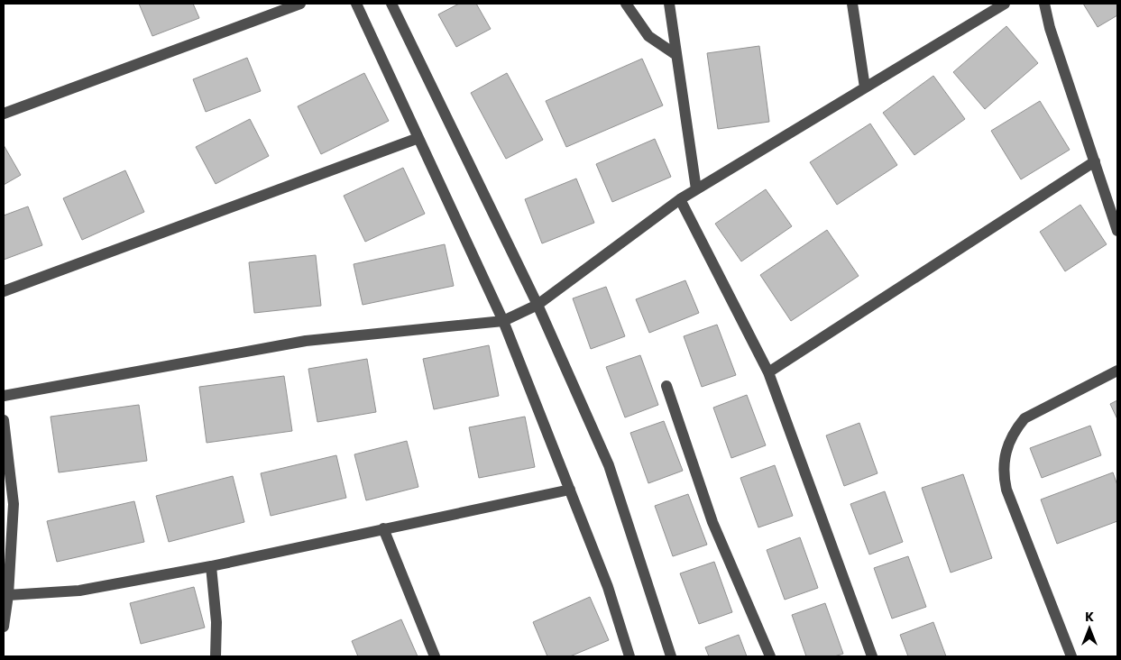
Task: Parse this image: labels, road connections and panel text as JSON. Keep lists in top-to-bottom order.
{
  "north": "top"
}
